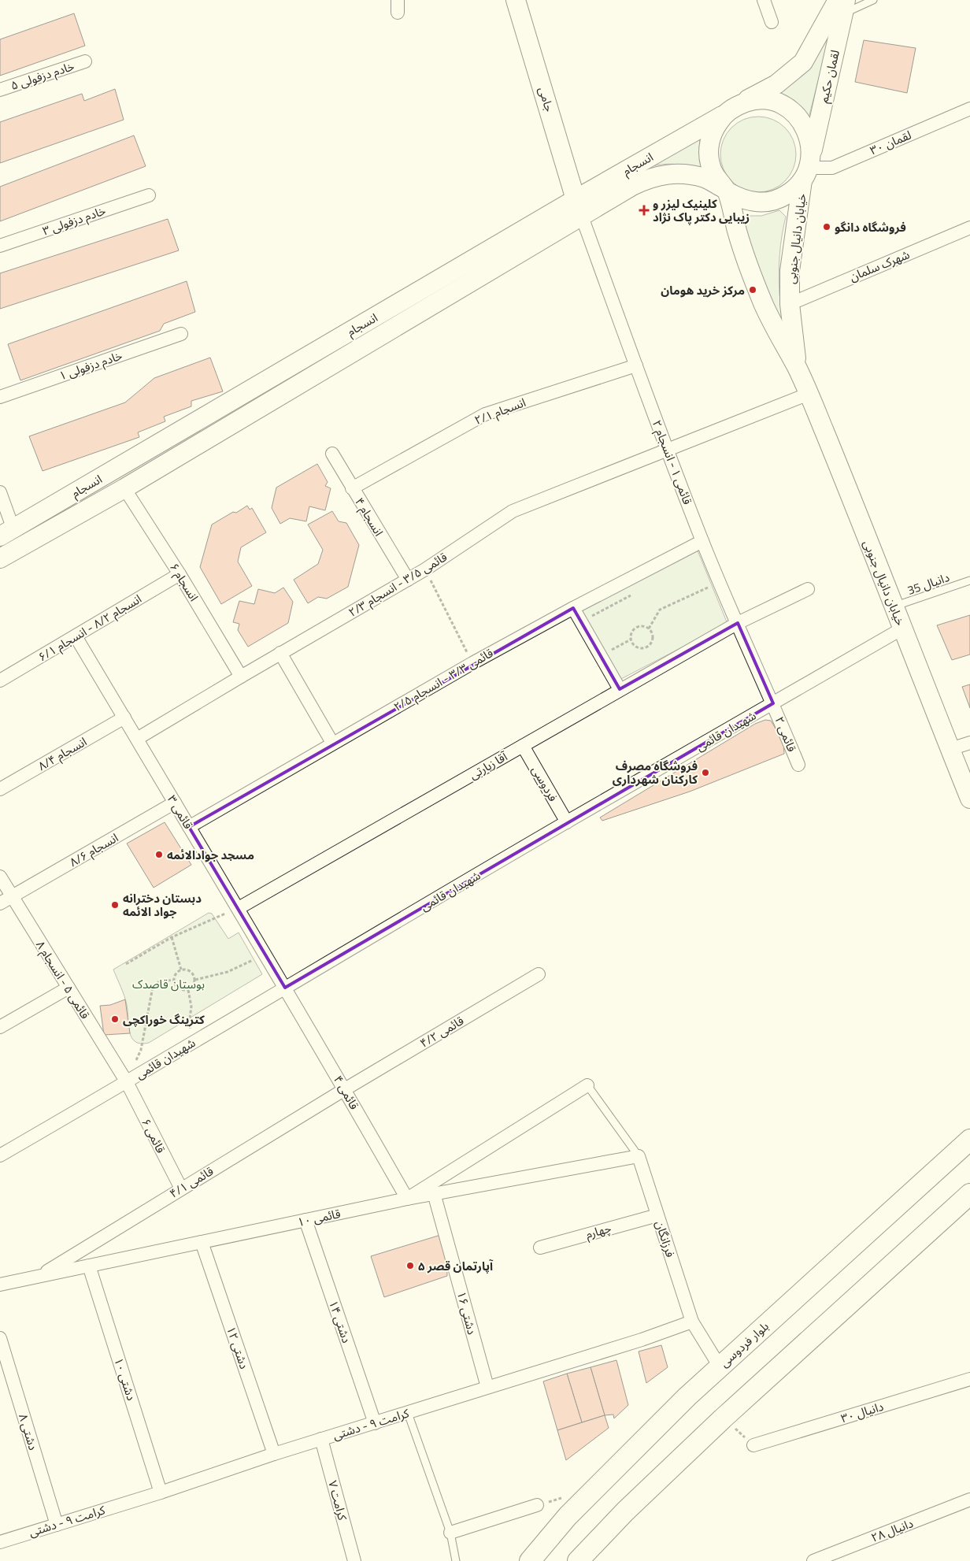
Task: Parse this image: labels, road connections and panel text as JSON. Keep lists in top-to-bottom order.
{
  "streets": {
    "main road": [
      "لقمان حکیم",
      "جامی",
      "انسجام",
      "خیابان دانیال جنوبی",
      "بلوار فردوسی"
    ],
    "street": [
      "خادم دزفولی ۵",
      "لقمان ۳۰",
      "خادم دزفولی ۳",
      "شهرک سلمان",
      "خادم دزفولی ۱",
      "انسجام ۲/۱",
      "قائمی ۱ - انسجام ۲",
      "انسجام ۴",
      "انسجام ۶",
      "قائمی ۳/۵ - انسجام ۲/۳",
      "انسجام ۸/۲ - انسجام ۶/۱",
      "قائمی ۳/۳ - انسجام ۲/۵",
      "شهیدان قائمی",
      "قائمی ۲",
      "انسجام ۸/۴",
      "آقا زیارتی",
      "فردوسی",
      "قائمی ۳",
      "انسجام ۸/۶",
      "قائمی ۵ - انسجام ۸",
      "قائمی ۴/۲",
      "قائمی ۴",
      "قائمی ۶",
      "قائمی ۴/۱",
      "قائمی ۱۰",
      "چهارم",
      "فرزانگان",
      "دشتی ۱۶",
      "دشتی ۱۴",
      "دشتی ۱۲",
      "دشتی ۱۰",
      "دانیال ۳۰",
      "کرامت ۹ - دشتی",
      "دشتی ۸",
      "کرامت ۷",
      "دانیال ۲۸"
    ],
    "lane": ["دانیال 35"]
  },
  "crossings": [
    ["لقمان حکیم", "لقمان ۳۰"],
    ["لقمان حکیم", "انسجام"],
    ["لقمان حکیم", "خیابان دانیال جنوبی"],
    ["جامی", "انسجام"],
    ["لقمان ۳۰", "انسجام"],
    ["لقمان ۳۰", "خیابان دانیال جنوبی"],
    ["انسجام", "خیابان دانیال جنوبی"],
    ["انسجام", "قائمی ۱ - انسجام ۲"],
    ["انسجام", "انسجام ۶"],
    ["خیابان دانیال جنوبی", "شهرک سلمان"],
    ["خیابان دانیال جنوبی", "دانیال 35"],
    ["خیابان دانیال جنوبی", "قائمی ۳/۵ - انسجام ۲/۳"],
    ["خیابان دانیال جنوبی", "شهیدان قائمی"],
    ["انسجام ۲/۱", "قائمی ۱ - انسجام ۲"],
    ["انسجام ۲/۱", "انسجام ۴"],
    ["قائمی ۱ - انسجام ۲", "قائمی ۳/۵ - انسجام ۲/۳"],
    ["قائمی ۱ - انسجام ۲", "قائمی ۳/۳ - انسجام ۲/۵"],
    ["قائمی ۱ - انسجام ۲", "شهیدان قائمی"],
    ["قائمی ۱ - انسجام ۲", "قائمی ۲"],
    ["قائمی ۱ - انسجام ۲", "آقا زیارتی"],
    ["انسجام ۴", "قائمی ۳/۵ - انسجام ۲/۳"],
    ["انسجام ۶", "قائمی ۳/۵ - انسجام ۲/۳"],
    ["انسجام ۶", "انسجام ۸/۲ - انسجام ۶/۱"],
    ["قائمی ۳/۵ - انسجام ۲/۳", "قائمی ۳"],
    ["انسجام ۸/۲ - انسجام ۶/۱", "قائمی ۳"],
    ["قائمی ۳/۳ - انسجام ۲/۵", "قائمی ۳"],
    ["شهیدان قائمی", "قائمی ۲"],
    ["شهیدان قائمی", "فردوسی"],
    ["شهیدان قائمی", "قائمی ۳"],
    ["شهیدان قائمی", "قائمی ۵ - انسجام ۸"],
    ["شهیدان قائمی", "قائمی ۴"],
    ["شهیدان قائمی", "قائمی ۶"],
    ["انسجام ۸/۴", "قائمی ۳"],
    ["آقا زیارتی", "فردوسی"],
    ["آقا زیارتی", "قائمی ۳"],
    ["قائمی ۳", "انسجام ۸/۶"],
    ["قائمی ۳", "قائمی ۴"],
    ["انسجام ۸/۶", "قائمی ۵ - انسجام ۸"],
    ["قائمی ۵ - انسجام ۸", "قائمی ۶"],
    ["قائمی ۴/۲", "قائمی ۴"],
    ["قائمی ۴/۲", "قائمی ۴/۱"],
    ["قائمی ۴", "قائمی ۴/۱"],
    ["قائمی ۴", "قائمی ۱۰"],
    ["قائمی ۶", "قائمی ۴/۱"],
    ["قائمی ۴/۱", "قائمی ۱۰"],
    ["قائمی ۱۰", "فرزانگان"],
    ["قائمی ۱۰", "دشتی ۱۶"],
    ["قائمی ۱۰", "دشتی ۱۴"],
    ["قائمی ۱۰", "دشتی ۱۲"],
    ["قائمی ۱۰", "دشتی ۱۰"],
    ["چهارم", "فرزانگان"],
    ["فرزانگان", "کرامت ۹ - دشتی"],
    ["دشتی ۱۶", "کرامت ۹ - دشتی"],
    ["دشتی ۱۴", "کرامت ۹ - دشتی"],
    ["دشتی ۱۲", "کرامت ۹ - دشتی"],
    ["دشتی ۱۰", "کرامت ۹ - دشتی"],
    ["کرامت ۹ - دشتی", "دشتی ۸"],
    ["کرامت ۹ - دشتی", "کرامت ۷"]
  ],
  "parks": ["بوستان قاصدک"],
  "places": {
    "health": ["کلینیک لیزر و زیبایی دکتر پاک نژاد"],
    "other": [
      "فروشگاه دانگو",
      "مرکز خرید هومان",
      "فروشگاه مصرف کارکنان شهرداری",
      "مسجد جوادالائمه",
      "دبستان دخترانه جواد الائمه",
      "کترینگ خوراکچی",
      "آپارتمان قصر ۵"
    ]
  }
}
